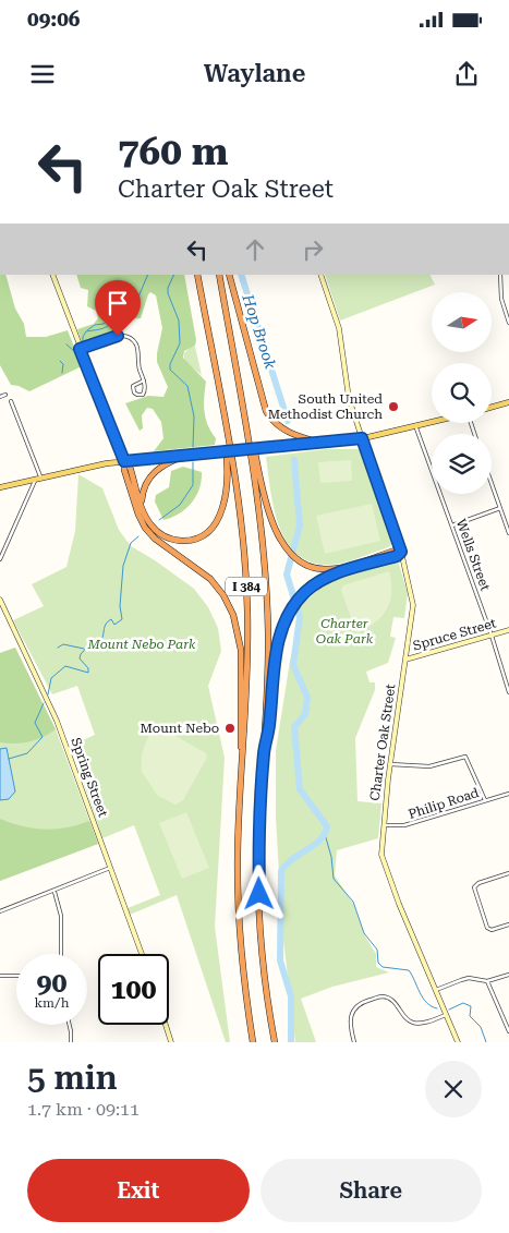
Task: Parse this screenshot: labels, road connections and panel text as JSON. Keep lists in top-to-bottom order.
{
  "streets": {
    "highway": ["I 384"],
    "main road": ["Charter Oak Street"],
    "street": [
      "Wells Street",
      "Spruce Street",
      "Spring Street",
      "Philip Road"
    ]
  },
  "crossings": [
    ["Wells Street", "Spruce Street"],
    ["Spruce Street", "Charter Oak Street"],
    ["Charter Oak Street", "Philip Road"]
  ],
  "water": ["Hop Brook"],
  "parks": ["Charter Oak Park", "Mount Nebo Park"],
  "places": ["South United Methodist Church", "Mount Nebo"],
  "north": "right",
  "page": {
    "status": "09:06",
    "header": "Waylane",
    "turn": ["760 m", "Charter Oak Street"],
    "speed": "90 km/h",
    "limit": "100",
    "heading": ["5 min", "1.7 km · 09:11"],
    "buttons": ["Exit", "Share"]
  }
}
